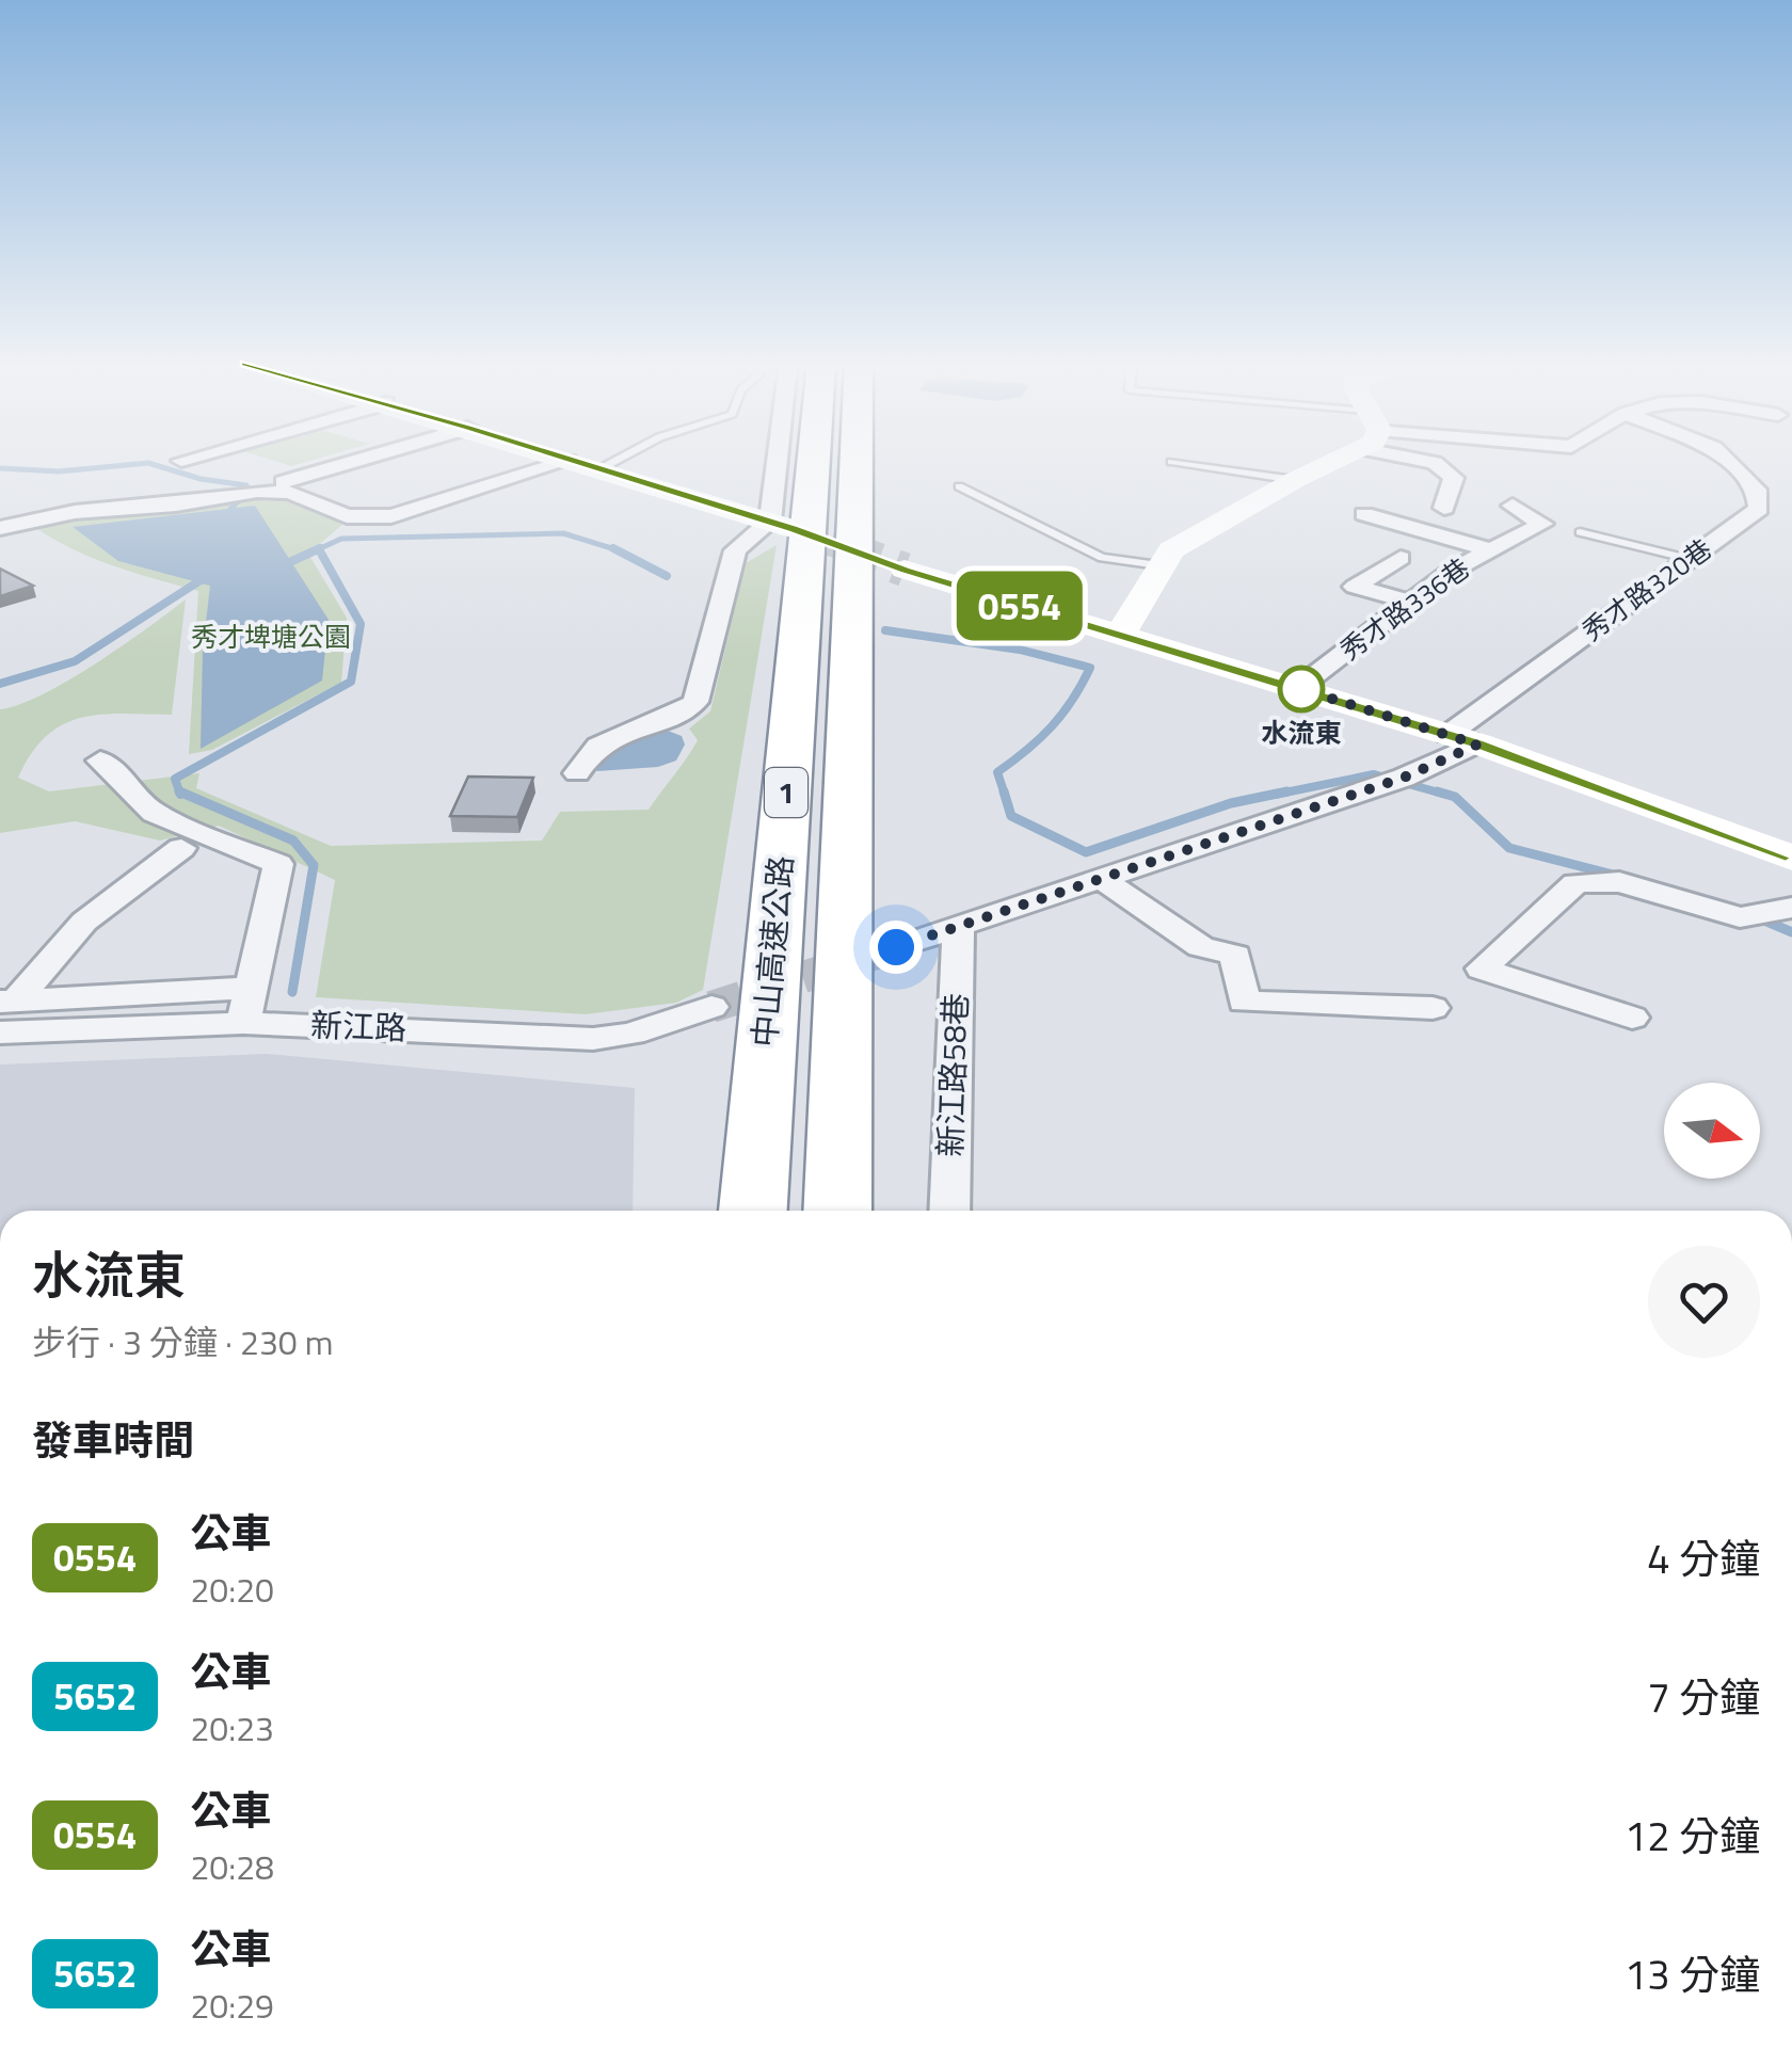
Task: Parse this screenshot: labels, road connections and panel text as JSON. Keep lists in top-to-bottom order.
{
  "streets": {
    "highway": ["1", "中山高速公路"],
    "street": [
      "秀才路320巷",
      "秀才路336巷",
      "新江路",
      "新江路58巷"
    ]
  },
  "parks": ["秀才埤塘公園"],
  "places": ["水流東"],
  "lines": ["bus line 0554"],
  "north": "right",
  "page": {
    "on_map": "0554",
    "heading": [
      ["水流東", "步行 · 3 分鐘 · 230 m"],
      "發車時間"
    ],
    "list": [
      {
        "mark": "0554",
        "name": "公車",
        "note": "20:20",
        "value": "4 分鐘"
      },
      {
        "mark": "5652",
        "name": "公車",
        "note": "20:23",
        "value": "7 分鐘"
      },
      {
        "mark": "0554",
        "name": "公車",
        "note": "20:28",
        "value": "12 分鐘"
      },
      {
        "mark": "5652",
        "name": "公車",
        "note": "20:29",
        "value": "13 分鐘"
      }
    ]
  }
}
